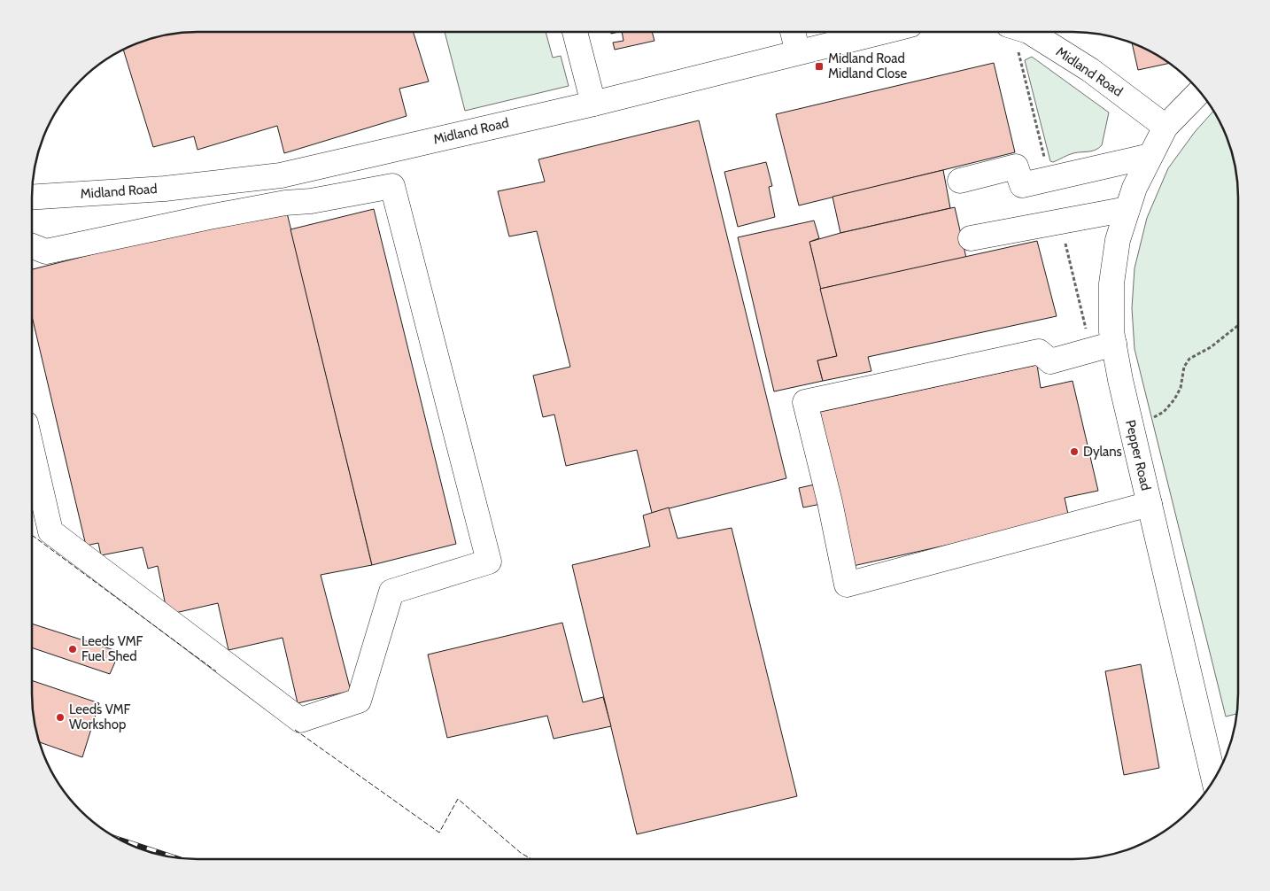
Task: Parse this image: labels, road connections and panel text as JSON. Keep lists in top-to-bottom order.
{
  "streets": {
    "street": ["Midland Road", "Pepper Road"]
  },
  "crossings": [
    ["Midland Road", "Pepper Road"]
  ],
  "places": {
    "transit": ["Midland Road Midland Close"],
    "other": ["Dylans", "Leeds VMF Fuel Shed", "Leeds VMF Workshop"]
  }
}
